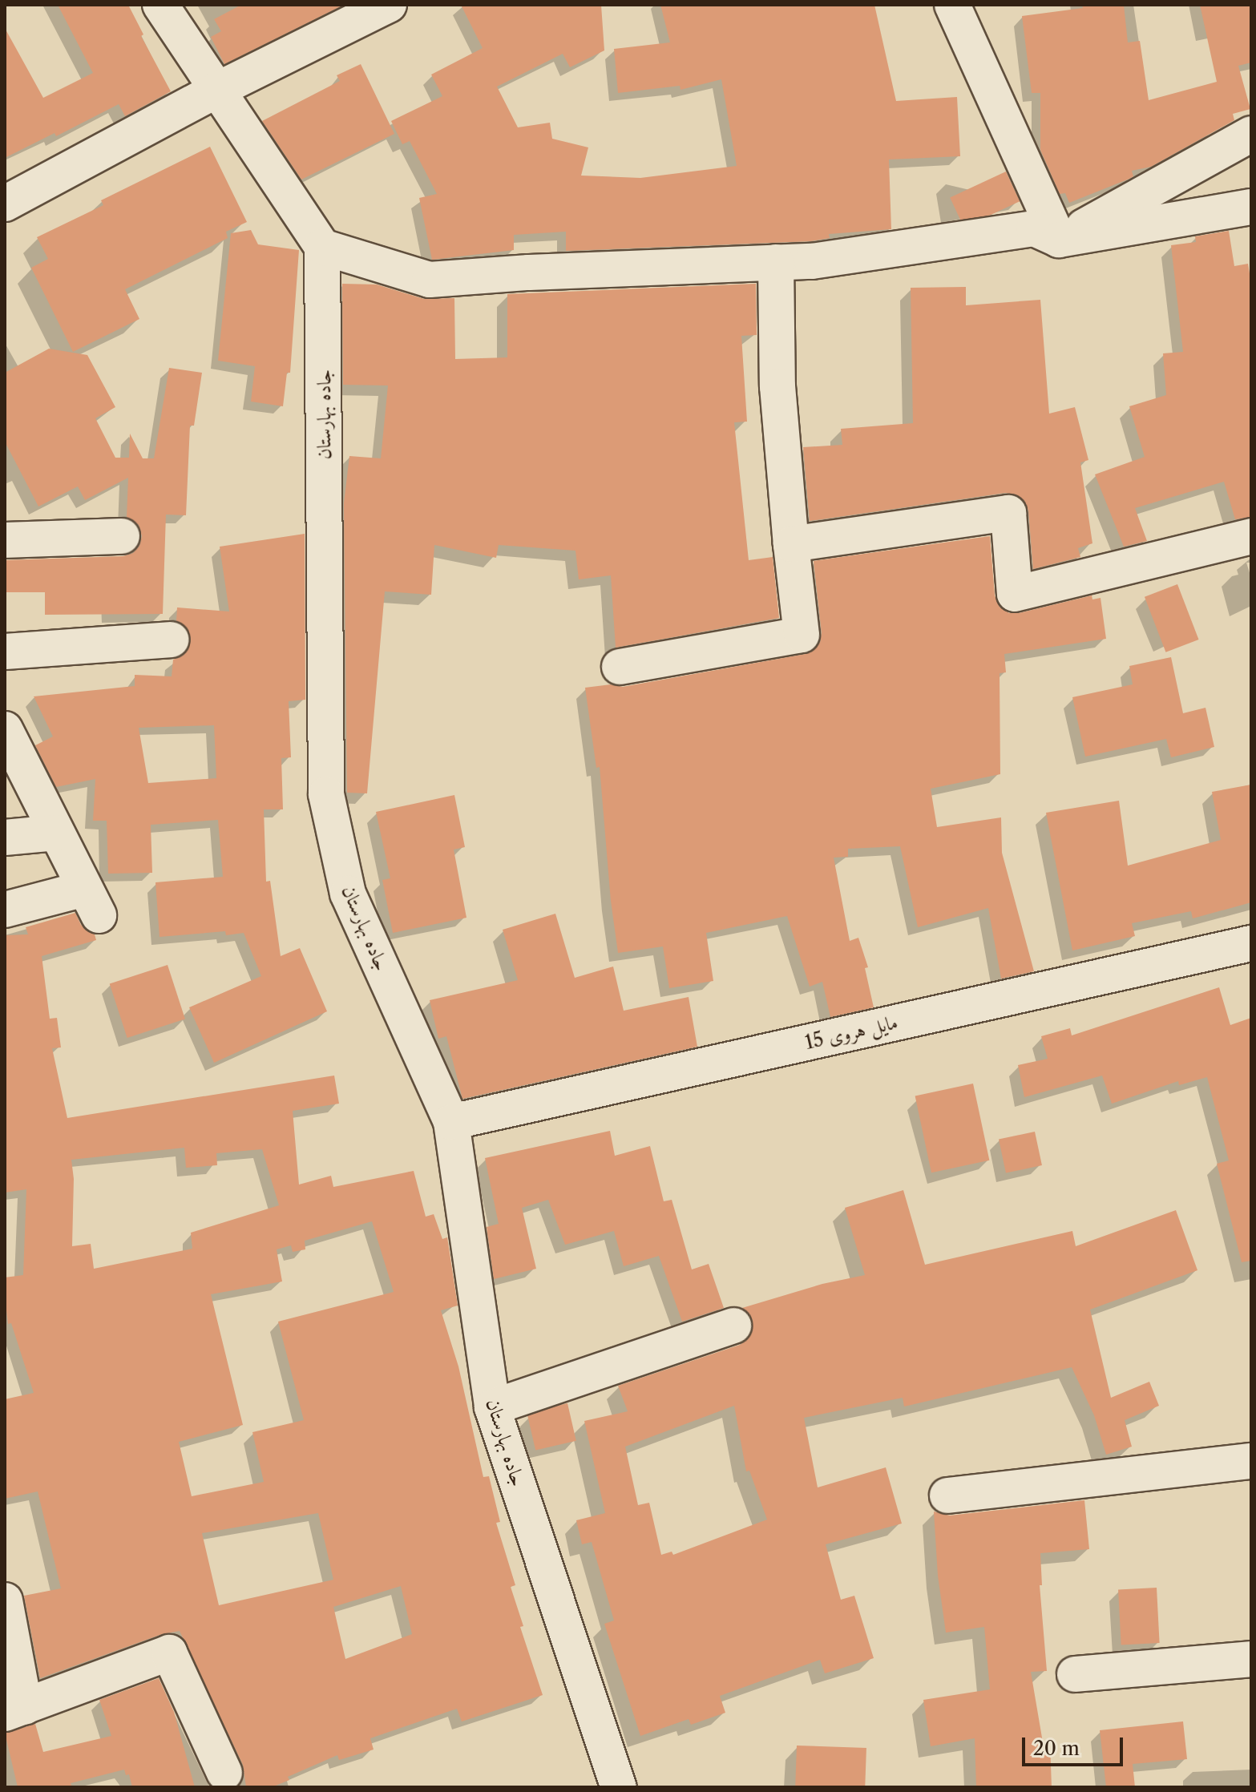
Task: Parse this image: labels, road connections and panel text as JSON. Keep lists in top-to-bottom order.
{
  "streets": {
    "street": ["جاده بهارستان", "مایل هروی 15"]
  },
  "crossings": [
    ["جاده بهارستان", "مایل هروی 15"]
  ],
  "scale_bar": "20 m"
}
